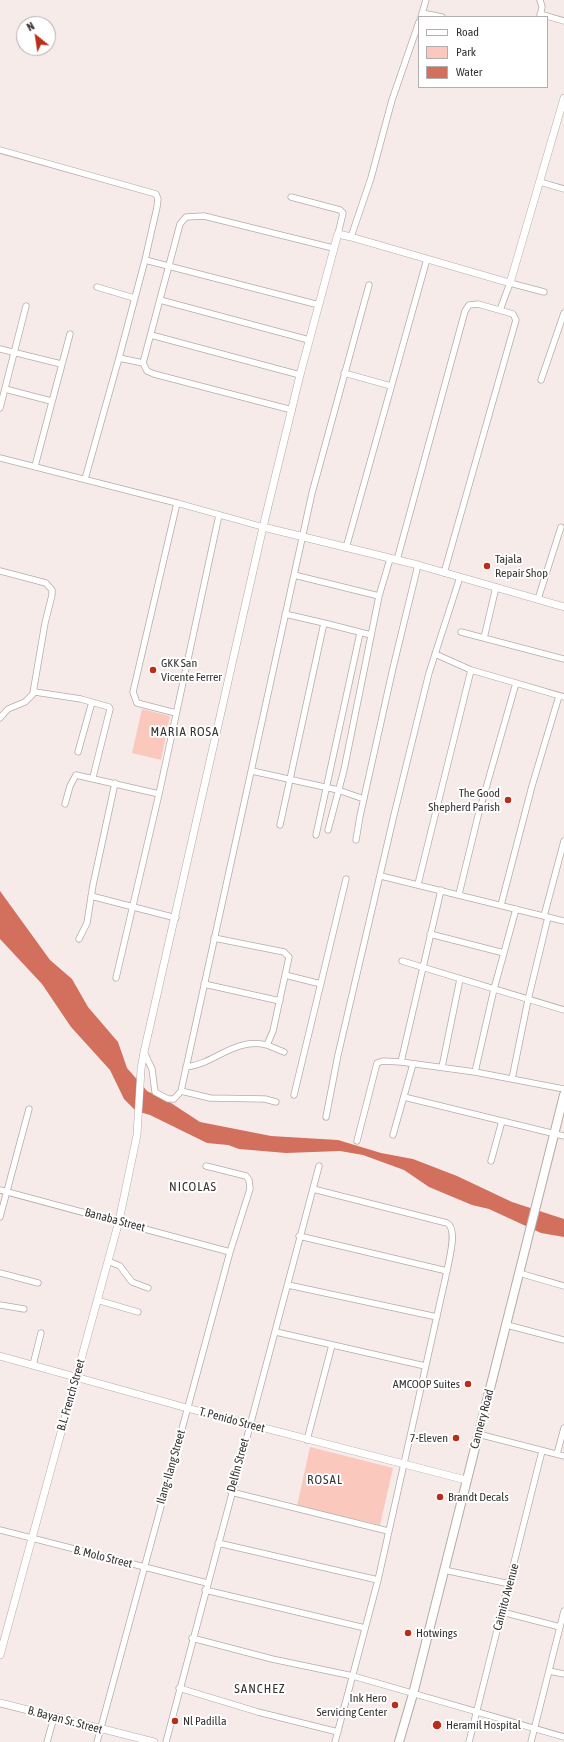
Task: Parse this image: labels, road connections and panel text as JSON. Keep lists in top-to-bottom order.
{
  "streets": {
    "main road": ["Cannery Road"],
    "street": [
      "Banaba Street",
      "B.L. French Street",
      "T. Penido Street",
      "Delfin Street",
      "Ilang-Ilang Street",
      "B. Molo Street",
      "Caimito Avenue",
      "B. Bayan Sr. Street"
    ]
  },
  "crossings": [
    ["Banaba Street", "B.L. French Street"],
    ["Banaba Street", "Ilang-Ilang Street"],
    ["B.L. French Street", "T. Penido Street"],
    ["B.L. French Street", "B. Molo Street"],
    ["Cannery Road", "T. Penido Street"],
    ["T. Penido Street", "Delfin Street"],
    ["T. Penido Street", "Ilang-Ilang Street"],
    ["Delfin Street", "B. Molo Street"],
    ["Ilang-Ilang Street", "B. Molo Street"],
    ["Ilang-Ilang Street", "B. Bayan Sr. Street"]
  ],
  "districts": [
    "MARIA ROSA",
    "NICOLAS",
    "ROSAL",
    "SANCHEZ"
  ],
  "places": [
    "Tajala Repair Shop",
    "GKK San Vicente Ferrer",
    "The Good Shepherd Parish",
    "AMCOOP Suites",
    "7-Eleven",
    "Brandt Decals",
    "Hotwings",
    "Ink Hero Servicing Center",
    "Nl Padilla",
    "Heramil Hospital"
  ],
  "legend": ["Road", "Park", "Water"],
  "north": "top left"
}
